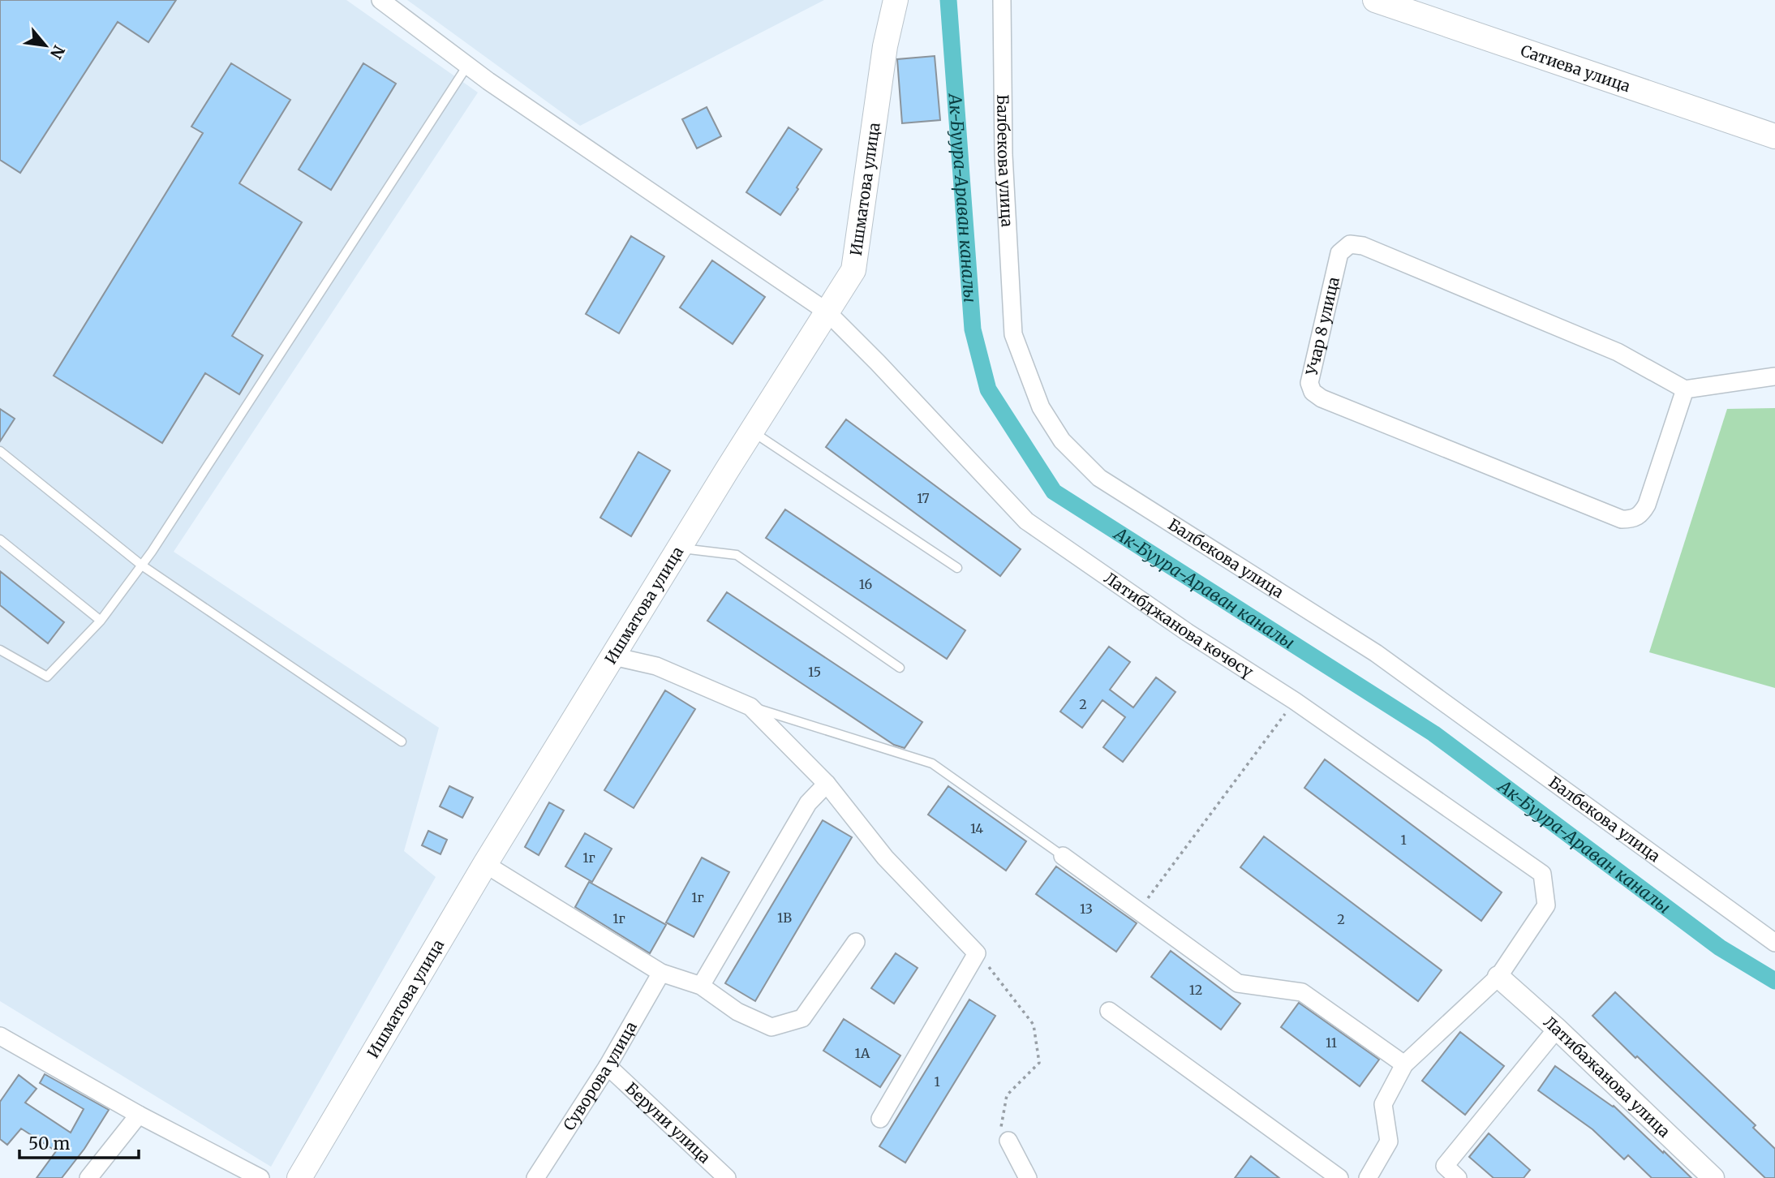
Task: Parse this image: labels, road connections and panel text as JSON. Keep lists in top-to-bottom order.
{
  "streets": {
    "main road": ["Сатиева улица", "Ишматова улица"],
    "street": [
      "Балбекова улица",
      "Учар 8 улица",
      "Латибджанова көчөсү",
      "Суворова улица",
      "Латибажанова улица",
      "Беруни улица"
    ]
  },
  "crossings": [
    ["Ишматова улица", "Латибджанова көчөсү"],
    ["Латибджанова көчөсү", "Латибажанова улица"],
    ["Суворова улица", "Беруни улица"]
  ],
  "water": ["Ак-Буура-Араван каналы"],
  "house_numbers": [
    "17",
    "16",
    "15",
    "2",
    "14",
    "1",
    "1г",
    "1г",
    "13",
    "1В",
    "1г",
    "2",
    "12",
    "11",
    "1А",
    "1"
  ],
  "scale_bar": "50 m",
  "north": "bottom right"
}
